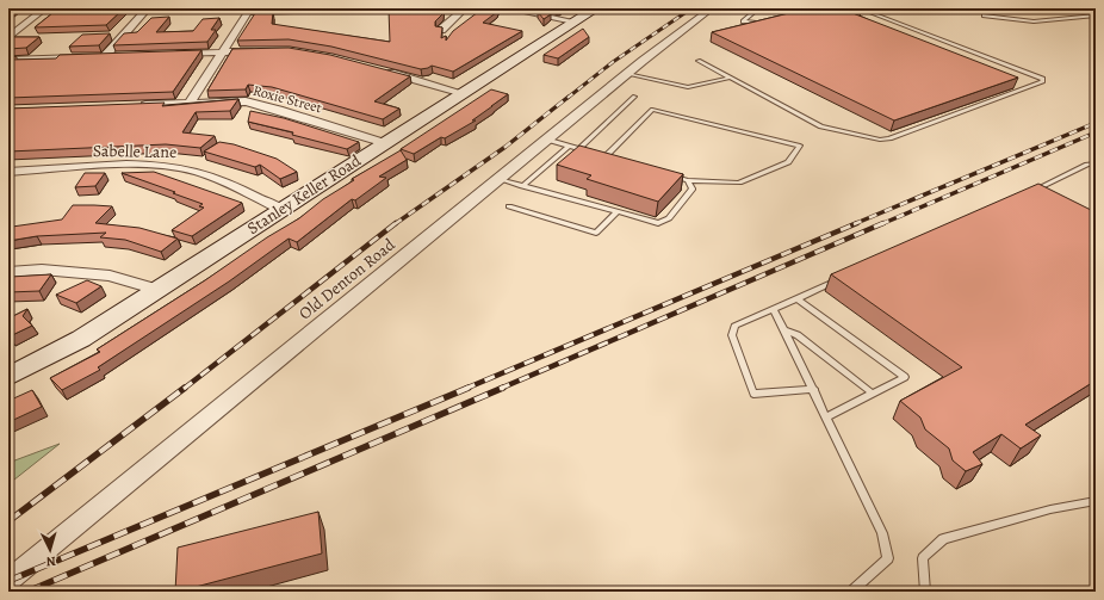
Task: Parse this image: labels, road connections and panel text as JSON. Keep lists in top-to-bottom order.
{
  "streets": {
    "street": [
      "Roxie Street",
      "Sabelle Lane",
      "Stanley Keller Road",
      "Old Denton Road"
    ]
  },
  "crossings": [
    ["Roxie Street", "Stanley Keller Road"],
    ["Sabelle Lane", "Stanley Keller Road"]
  ],
  "north": "bottom"
}
